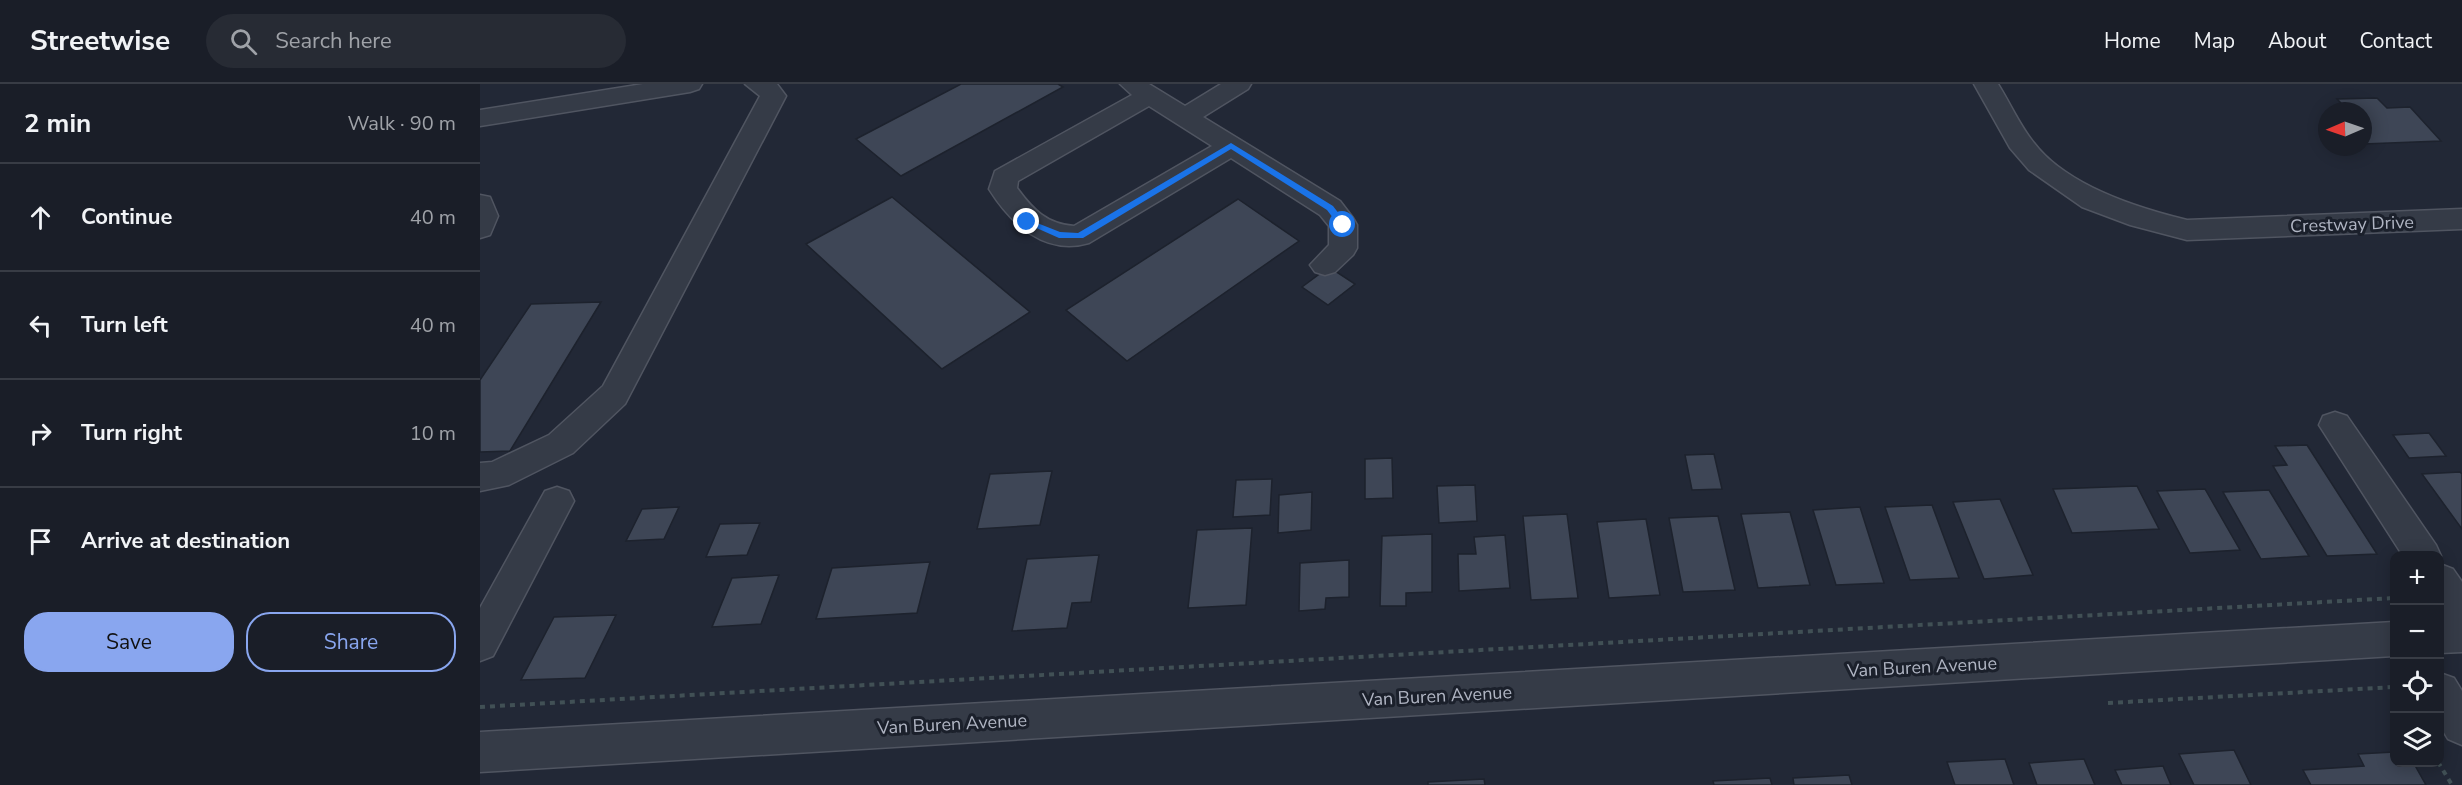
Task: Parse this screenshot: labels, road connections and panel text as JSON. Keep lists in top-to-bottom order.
{
  "streets": {
    "street": ["Crestway Drive", "Van Buren Avenue"]
  },
  "north": "left",
  "page": {
    "header": "Streetwise",
    "search": "Search here",
    "nav": [
      "Home",
      "Map",
      "About",
      "Contact"
    ],
    "heading": ["2 min", "Walk · 90 m"],
    "list": [
      ["Continue", "40 m"],
      ["Turn left", "40 m"],
      ["Turn right", "10 m"],
      "Arrive at destination"
    ],
    "map_buttons": ["+", "−"],
    "buttons": ["Save", "Share"]
  }
}
